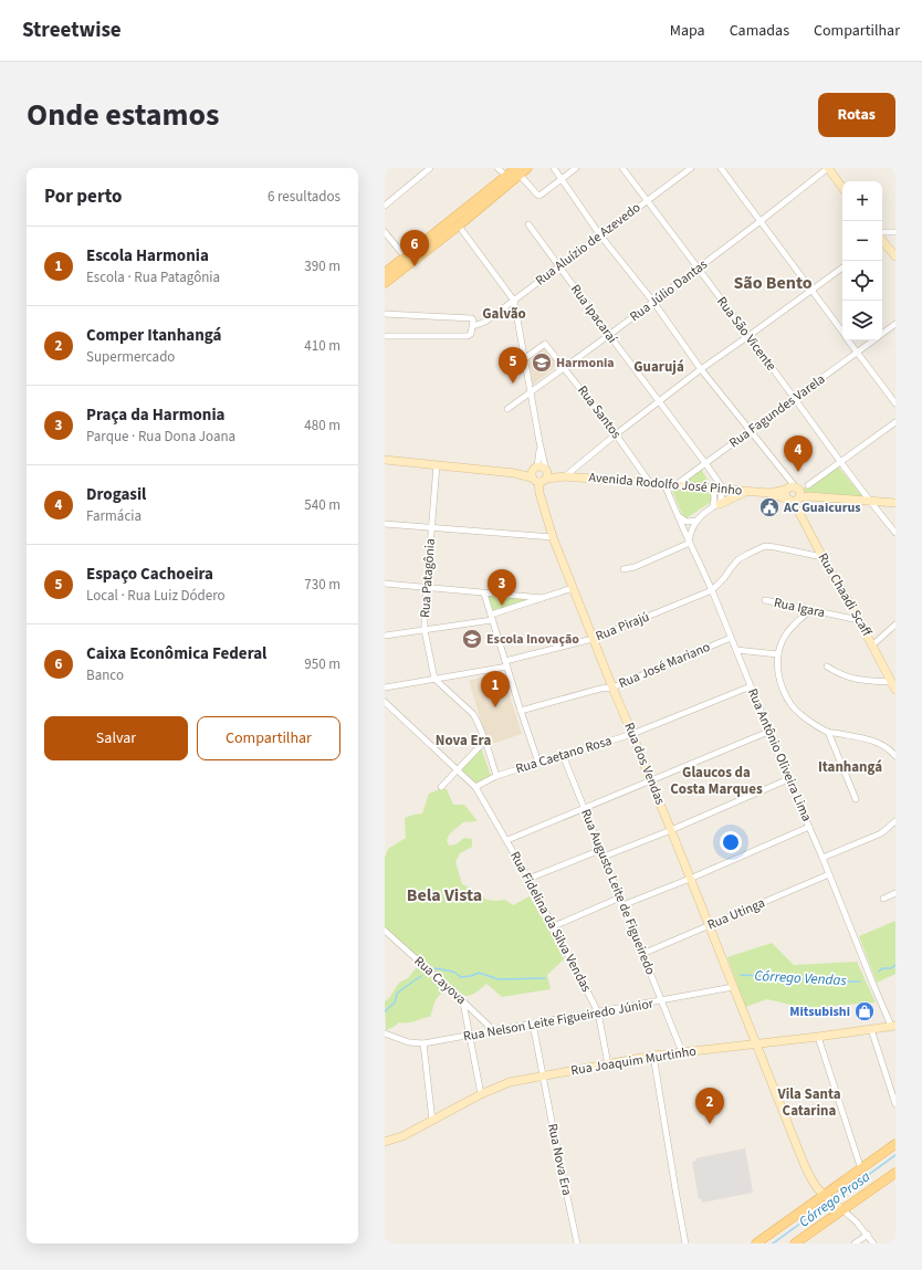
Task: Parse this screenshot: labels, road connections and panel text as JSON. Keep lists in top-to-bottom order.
{
  "streets": {
    "main road": [
      "Avenida Rodolfo José Pinho",
      "Rua Chaadi Scaff",
      "Rua dos Vendas",
      "Rua Joaquim Murtinho"
    ],
    "street": [
      "Rua Aluízio de Azevedo",
      "Rua Júlio Dantas",
      "Rua Ipacaraí",
      "Rua São Vicente",
      "Rua Fagundes Varela",
      "Rua Santos",
      "Rua Patagônia",
      "Rua Igara",
      "Rua Pirajú",
      "Rua José Mariano",
      "Rua Caetano Rosa",
      "Rua Antônio Oliveira Lima",
      "Rua Augusto Leite de Figueiredo",
      "Rua Utinga",
      "Rua Fidelina da Silva Vendas",
      "Rua Cayova",
      "Rua Nelson Leite Figueiredo Júnior",
      "Rua Nova Era"
    ]
  },
  "crossings": [
    ["Rua Aluízio de Azevedo", "Rua Ipacaraí"],
    ["Rua Aluízio de Azevedo", "Rua São Vicente"],
    ["Rua Júlio Dantas", "Rua Ipacaraí"],
    ["Rua Júlio Dantas", "Rua São Vicente"],
    ["Rua Júlio Dantas", "Rua Santos"],
    ["Rua Ipacaraí", "Rua Fagundes Varela"],
    ["Rua Ipacaraí", "Avenida Rodolfo José Pinho"],
    ["Rua São Vicente", "Rua Fagundes Varela"],
    ["Rua São Vicente", "Avenida Rodolfo José Pinho"],
    ["Rua Fagundes Varela", "Avenida Rodolfo José Pinho"],
    ["Rua Santos", "Avenida Rodolfo José Pinho"],
    ["Avenida Rodolfo José Pinho", "Rua Chaadi Scaff"],
    ["Avenida Rodolfo José Pinho", "Rua Antônio Oliveira Lima"],
    ["Avenida Rodolfo José Pinho", "Rua dos Vendas"],
    ["Rua Patagônia", "Rua Pirajú"],
    ["Rua Chaadi Scaff", "Rua Igara"],
    ["Rua Pirajú", "Rua Antônio Oliveira Lima"],
    ["Rua Pirajú", "Rua dos Vendas"],
    ["Rua José Mariano", "Rua Antônio Oliveira Lima"],
    ["Rua José Mariano", "Rua dos Vendas"],
    ["Rua Caetano Rosa", "Rua Antônio Oliveira Lima"],
    ["Rua Caetano Rosa", "Rua dos Vendas"],
    ["Rua Caetano Rosa", "Rua Augusto Leite de Figueiredo"],
    ["Rua Caetano Rosa", "Rua Fidelina da Silva Vendas"],
    ["Rua Antônio Oliveira Lima", "Rua Utinga"],
    ["Rua Antônio Oliveira Lima", "Rua Joaquim Murtinho"],
    ["Rua dos Vendas", "Rua Utinga"],
    ["Rua dos Vendas", "Rua Nelson Leite Figueiredo Júnior"],
    ["Rua dos Vendas", "Rua Joaquim Murtinho"],
    ["Rua Augusto Leite de Figueiredo", "Rua Utinga"],
    ["Rua Augusto Leite de Figueiredo", "Rua Nelson Leite Figueiredo Júnior"],
    ["Rua Augusto Leite de Figueiredo", "Rua Joaquim Murtinho"],
    ["Rua Fidelina da Silva Vendas", "Rua Nelson Leite Figueiredo Júnior"],
    ["Rua Fidelina da Silva Vendas", "Rua Joaquim Murtinho"],
    ["Rua Cayova", "Rua Nelson Leite Figueiredo Júnior"],
    ["Rua Joaquim Murtinho", "Rua Nova Era"]
  ],
  "districts": [
    "São Bento",
    "Galvão",
    "Guarujá",
    "Nova Era",
    "Itanhangá",
    "Glaucos da Costa Marques",
    "Bela Vista",
    "Vila Santa Catarina"
  ],
  "water": ["Córrego Vendas", "Córrego Prosa"],
  "places": {
    "school or university": ["Harmonia", "Escola Inovação"],
    "public building": ["AC Guaicurus"],
    "shop": ["Mitsubishi"]
  },
  "page": {
    "header": "Streetwise",
    "nav": ["Mapa", "Camadas", "Compartilhar"],
    "title": "Onde estamos",
    "buttons": [
      "Rotas",
      ["Salvar", "Compartilhar"]
    ],
    "heading": ["Por perto", "6 resultados"],
    "map_buttons": ["+", "−"],
    "list": [
      {
        "mark": "1",
        "name": "Escola Harmonia",
        "note": "Escola · Rua Patagônia",
        "value": "390 m"
      },
      {
        "mark": "2",
        "name": "Comper Itanhangá",
        "note": "Supermercado",
        "value": "410 m"
      },
      {
        "mark": "3",
        "name": "Praça da Harmonia",
        "note": "Parque · Rua Dona Joana",
        "value": "480 m"
      },
      {
        "mark": "4",
        "name": "Drogasil",
        "note": "Farmácia",
        "value": "540 m"
      },
      {
        "mark": "5",
        "name": "Espaço Cachoeira",
        "note": "Local · Rua Luiz Dódero",
        "value": "730 m"
      },
      {
        "mark": "6",
        "name": "Caixa Econômica Federal",
        "note": "Banco",
        "value": "950 m"
      }
    ],
    "pins": [
      "6",
      "5",
      "4",
      "3",
      "1",
      "2"
    ]
  }
}
